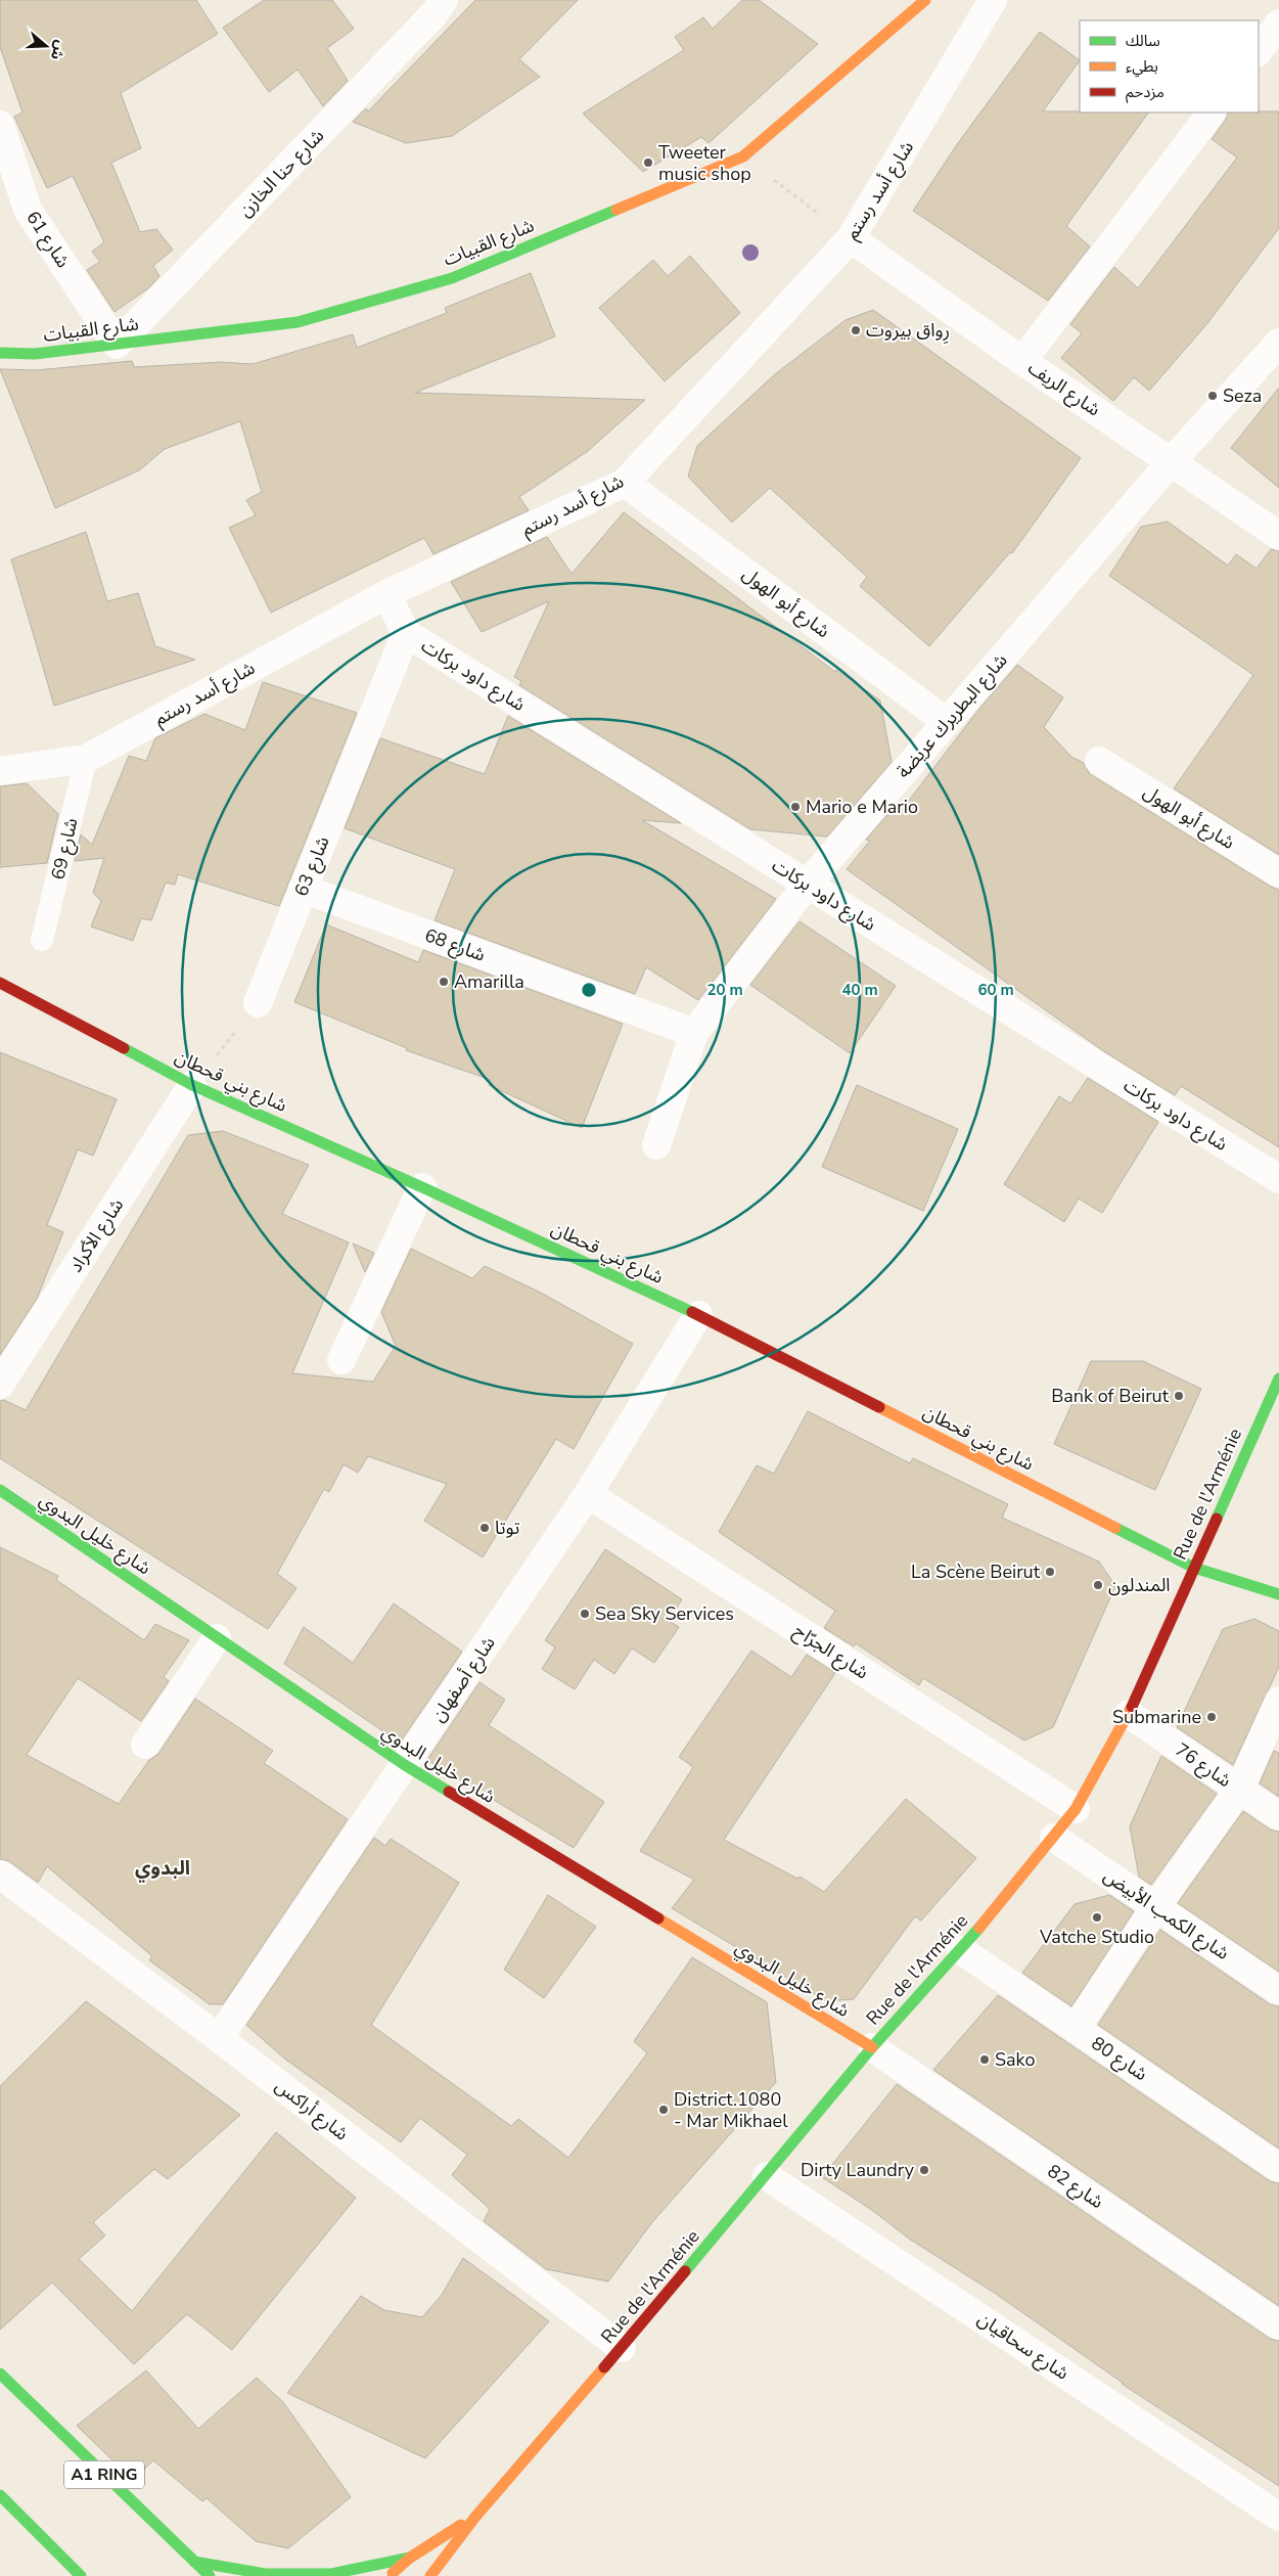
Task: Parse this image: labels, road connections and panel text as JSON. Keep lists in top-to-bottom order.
{
  "streets": {
    "main road": [
      "شارع القبيات",
      "شارع بني قحطان",
      "Rue de l'Arménie",
      "شارع خليل البدوي",
      "A1 RING"
    ],
    "street": [
      "شارع حنا الخازن",
      "شارع أسد رستم",
      "شارع 61",
      "شارع الريف",
      "شارع أبو الهول",
      "شارع داود بركات",
      "شارع البطريرك عريضة",
      "شارع 63",
      "شارع 68",
      "شارع الأكراد",
      "شارع الجرّاح",
      "شارع أصفهان",
      "شارع 76",
      "شارع الكمب الأبيض",
      "شارع 80",
      "شارع أراكس",
      "شارع 82",
      "شارع سحاقيان"
    ],
    "lane": ["شارع 69"]
  },
  "crossings": [
    ["شارع حنا الخازن", "شارع 61"],
    ["شارع حنا الخازن", "شارع القبيات"],
    ["شارع أسد رستم", "شارع الريف"],
    ["شارع أسد رستم", "شارع أبو الهول"],
    ["شارع أسد رستم", "شارع داود بركات"],
    ["شارع أسد رستم", "شارع 69"],
    ["شارع 61", "شارع القبيات"],
    ["شارع الريف", "شارع البطريرك عريضة"],
    ["شارع أبو الهول", "شارع البطريرك عريضة"],
    ["شارع داود بركات", "شارع البطريرك عريضة"],
    ["شارع داود بركات", "شارع 63"],
    ["شارع البطريرك عريضة", "شارع 68"],
    ["شارع 63", "شارع 68"],
    ["شارع بني قحطان", "شارع الأكراد"],
    ["شارع بني قحطان", "Rue de l'Arménie"],
    ["شارع بني قحطان", "شارع أصفهان"],
    ["Rue de l'Arménie", "شارع خليل البدوي"],
    ["Rue de l'Arménie", "شارع الجرّاح"],
    ["Rue de l'Arménie", "شارع 76"],
    ["Rue de l'Arménie", "شارع الكمب الأبيض"],
    ["Rue de l'Arménie", "شارع 80"],
    ["Rue de l'Arménie", "شارع أراكس"],
    ["Rue de l'Arménie", "شارع 82"],
    ["Rue de l'Arménie", "شارع سحاقيان"],
    ["شارع خليل البدوي", "شارع أصفهان"],
    ["شارع خليل البدوي", "شارع 82"],
    ["شارع الجرّاح", "شارع أصفهان"],
    ["شارع أصفهان", "شارع أراكس"]
  ],
  "districts": ["البدوي"],
  "places": [
    "Tweeter music shop",
    "رِواق بيروت",
    "Seza",
    "Mario e Mario",
    "Amarilla",
    "Bank of Beirut",
    "توتا",
    "La Scène Beirut",
    "المندلون",
    "Sea Sky Services",
    "Submarine",
    "Vatche Studio",
    "Sako",
    "District.1080 - Mar Mikhael",
    "Dirty Laundry"
  ],
  "legend": ["سالك", "بطيء", "مزدحم"],
  "north": "right",
  "rings": ["20 m", "40 m", "60 m"]
}
